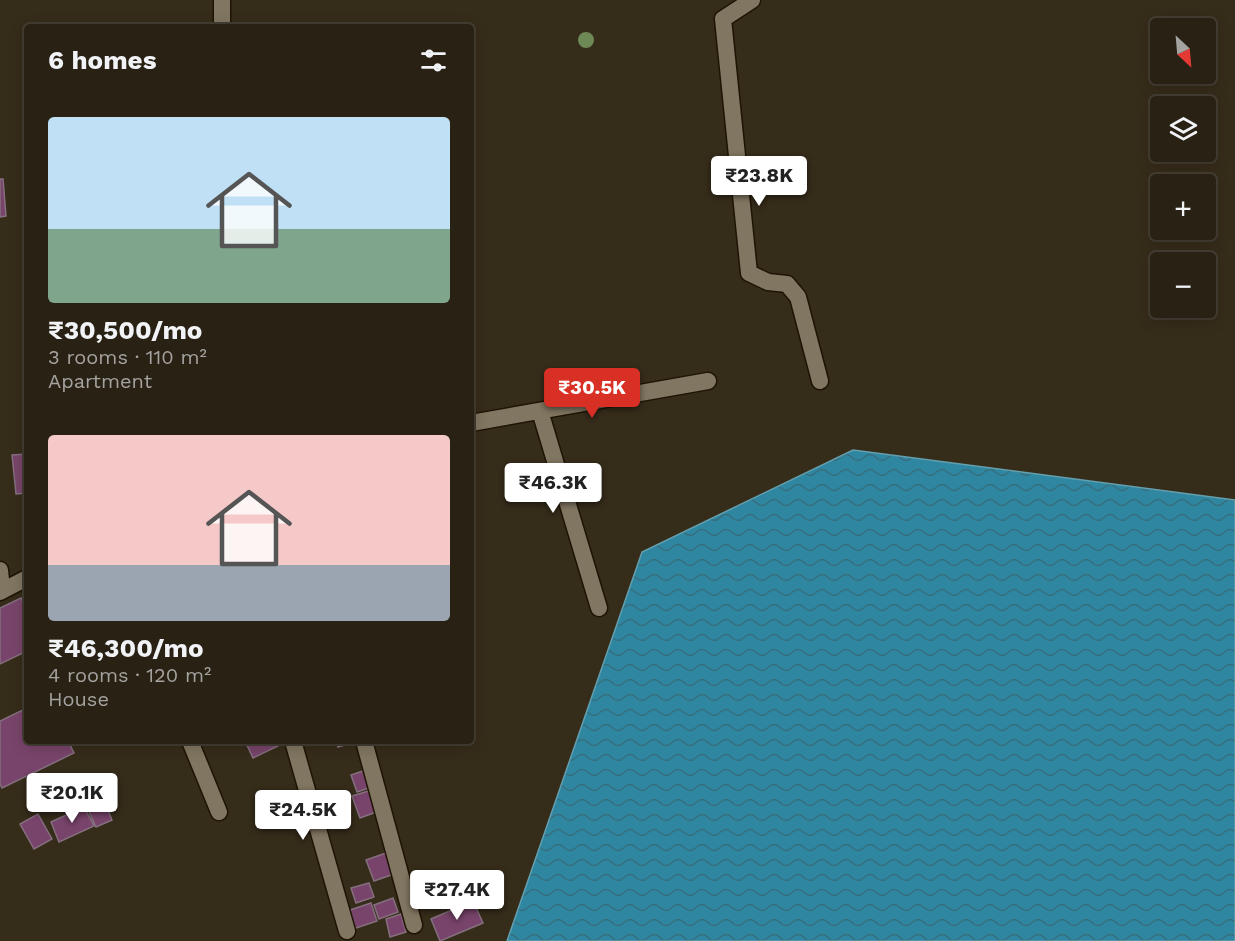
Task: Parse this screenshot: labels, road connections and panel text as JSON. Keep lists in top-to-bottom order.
{
  "north": "bottom right",
  "page": {
    "map_buttons": ["+", "−"],
    "heading": "6 homes",
    "list": [
      {
        "name": "₹30,500/mo",
        "note": "3 rooms · 110 m² · Apartment"
      },
      {
        "name": "₹46,300/mo",
        "note": "4 rooms · 120 m² · House"
      }
    ],
    "price": [
      "₹23.8K",
      "₹30.5K",
      "₹46.3K",
      "₹20.1K",
      "₹24.5K",
      "₹27.4K"
    ]
  }
}
